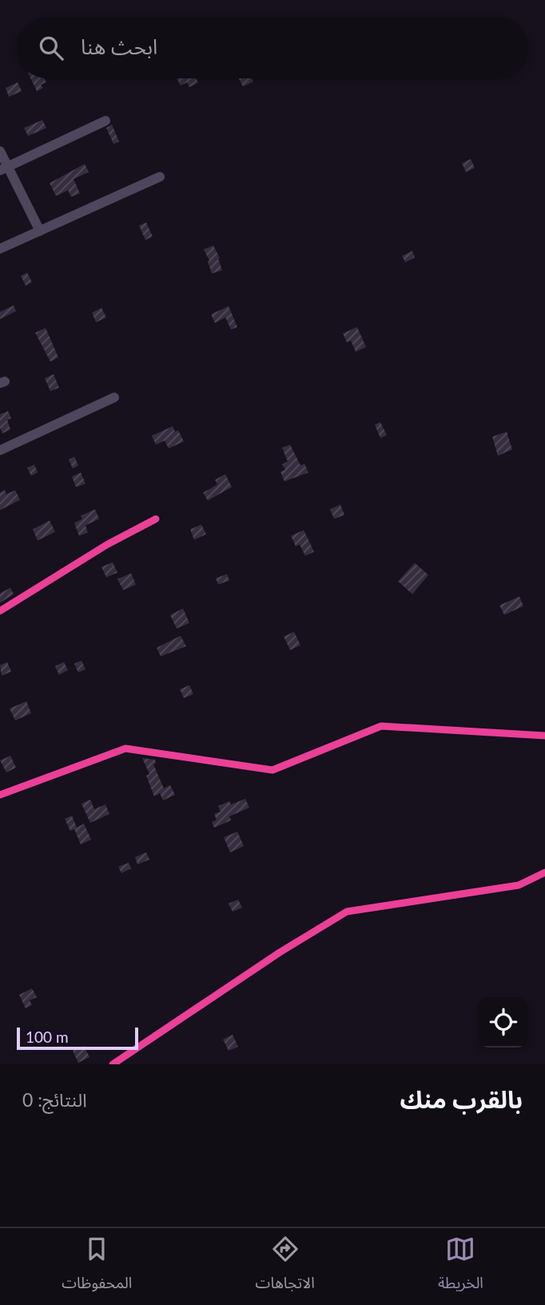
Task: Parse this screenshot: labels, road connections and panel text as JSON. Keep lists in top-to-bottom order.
{
  "scale_bar": "100 m",
  "page": {
    "search": "ابحث هنا",
    "scale": "100 m",
    "heading": ["بالقرب منك", "النتائج: 0"],
    "nav": ["الخريطة", "الاتجاهات", "المحفوظات"]
  }
}
